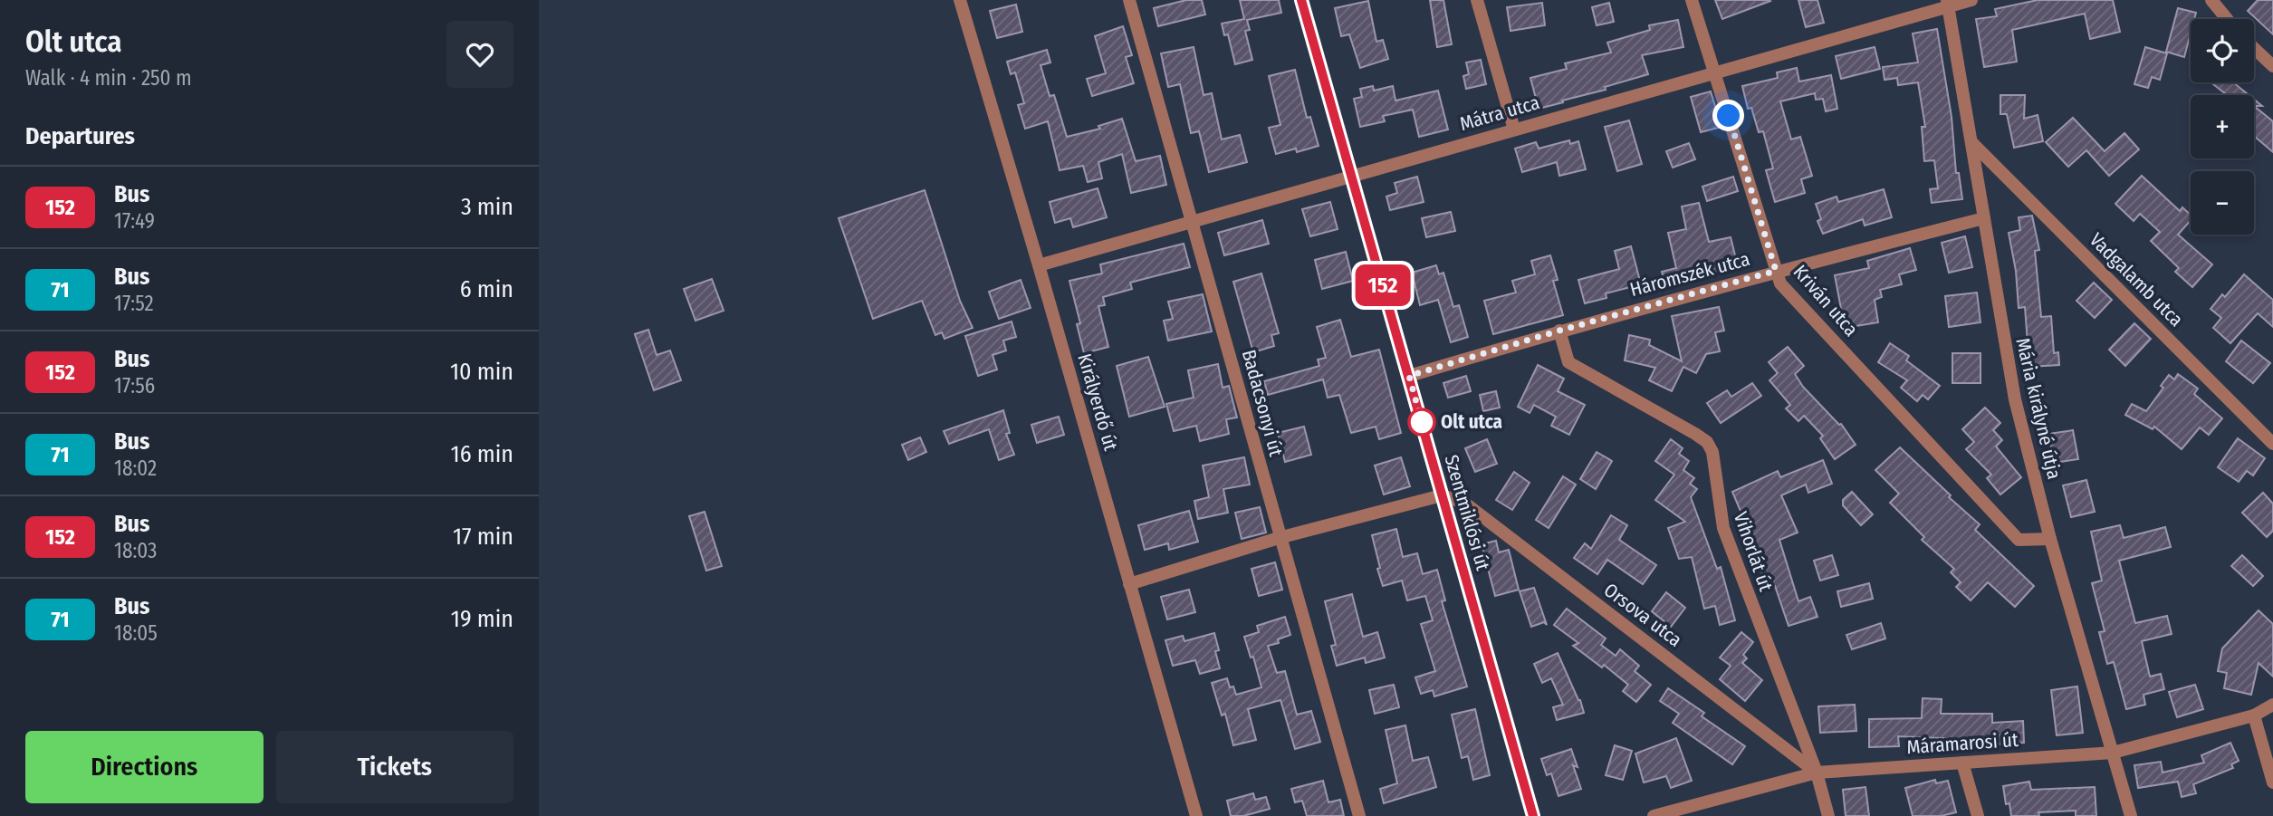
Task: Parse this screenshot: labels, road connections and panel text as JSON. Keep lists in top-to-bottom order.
{
  "streets": {
    "street": [
      "Mátra utca",
      "Háromszék utca",
      "Vadgalamb utca",
      "Kriván utca",
      "Királyerdő út",
      "Badacsonyi út",
      "Mária királyné útja",
      "Szentmiklósi út",
      "Vihorlát út",
      "Orsova utca",
      "Máramarosi út"
    ]
  },
  "crossings": [
    ["Mátra utca", "Kriván utca"],
    ["Mátra utca", "Királyerdő út"],
    ["Mátra utca", "Badacsonyi út"],
    ["Mátra utca", "Mária királyné útja"],
    ["Mátra utca", "Szentmiklósi út"],
    ["Háromszék utca", "Kriván utca"],
    ["Háromszék utca", "Mária királyné útja"],
    ["Háromszék utca", "Szentmiklósi út"],
    ["Háromszék utca", "Vihorlát út"],
    ["Vadgalamb utca", "Mária királyné útja"],
    ["Kriván utca", "Mária királyné útja"],
    ["Mária királyné útja", "Máramarosi út"],
    ["Szentmiklósi út", "Orsova utca"],
    ["Vihorlát út", "Orsova utca"],
    ["Vihorlát út", "Máramarosi út"],
    ["Orsova utca", "Máramarosi út"]
  ],
  "places": ["Olt utca"],
  "lines": ["bus line 152"],
  "page": {
    "heading": [
      ["Olt utca", "Walk · 4 min · 250 m"],
      "Departures"
    ],
    "on_map": "152",
    "map_buttons": ["+", "−"],
    "list": [
      {
        "mark": "152",
        "name": "Bus",
        "note": "17:49",
        "value": "3 min"
      },
      {
        "mark": "71",
        "name": "Bus",
        "note": "17:52",
        "value": "6 min"
      },
      {
        "mark": "152",
        "name": "Bus",
        "note": "17:56",
        "value": "10 min"
      },
      {
        "mark": "71",
        "name": "Bus",
        "note": "18:02",
        "value": "16 min"
      },
      {
        "mark": "152",
        "name": "Bus",
        "note": "18:03",
        "value": "17 min"
      },
      {
        "mark": "71",
        "name": "Bus",
        "note": "18:05",
        "value": "19 min"
      }
    ],
    "buttons": ["Directions", "Tickets"]
  }
}
